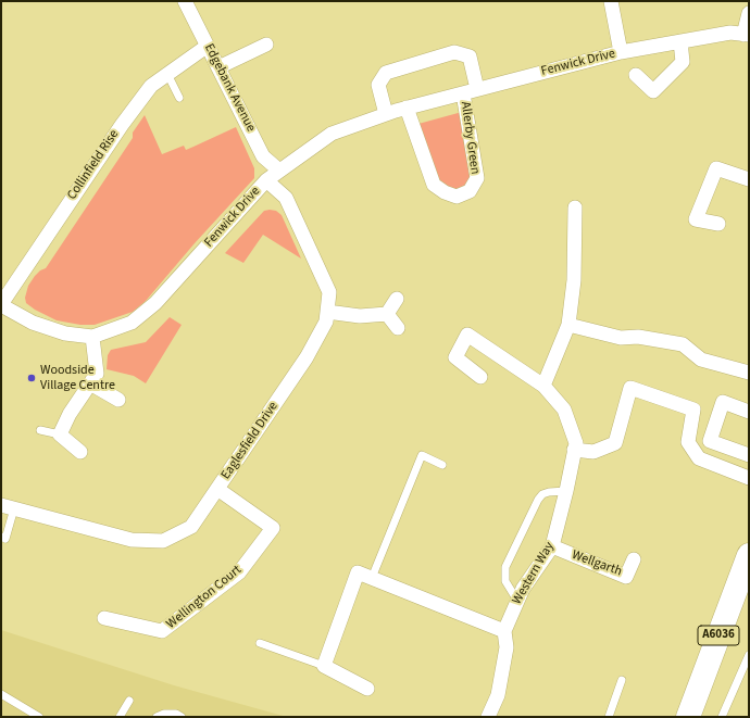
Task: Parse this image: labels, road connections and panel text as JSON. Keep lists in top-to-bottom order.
{
  "streets": {
    "highway": ["A6036"],
    "street": [
      "Fenwick Drive",
      "Edgebank Avenue",
      "Allerby Green",
      "Collinfield Rise",
      "Eaglesfield Drive",
      "Wellgarth",
      "Western Way",
      "Wellington Court"
    ]
  },
  "crossings": [
    ["Fenwick Drive", "Edgebank Avenue"],
    ["Fenwick Drive", "Allerby Green"],
    ["Fenwick Drive", "Collinfield Rise"],
    ["Fenwick Drive", "Eaglesfield Drive"],
    ["Edgebank Avenue", "Collinfield Rise"],
    ["Eaglesfield Drive", "Wellington Court"],
    ["Wellgarth", "Western Way"]
  ],
  "places": ["Woodside Village Centre"]
}
